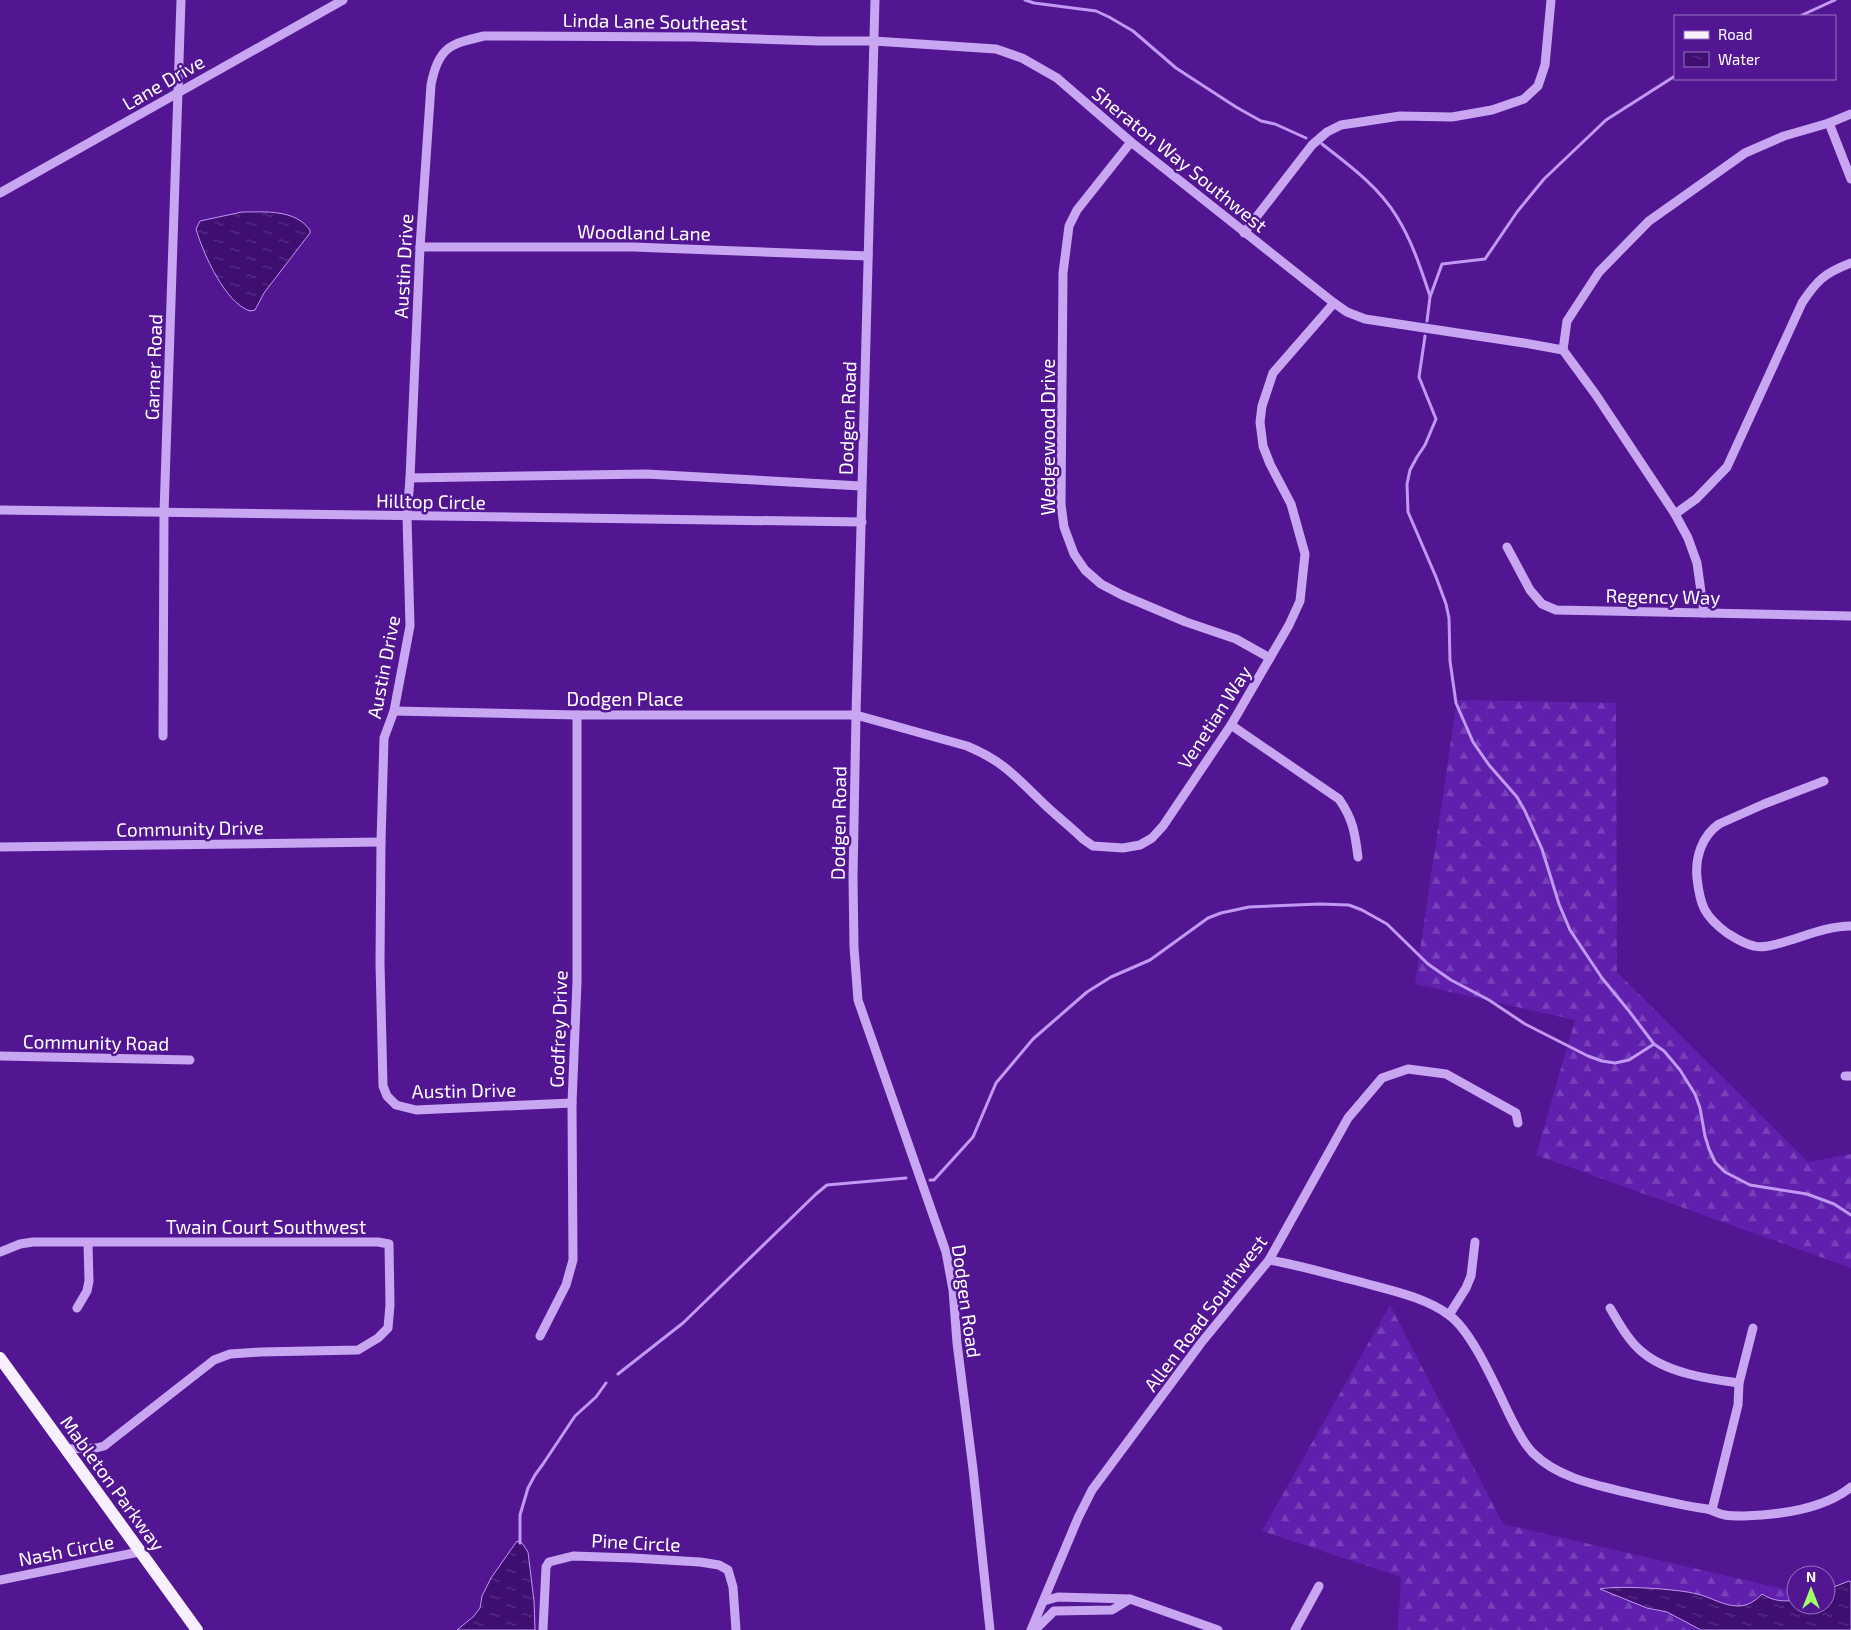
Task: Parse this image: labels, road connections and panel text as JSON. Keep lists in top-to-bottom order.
{
  "streets": {
    "main road": ["Mableton Parkway"],
    "street": [
      "Linda Lane Southeast",
      "Lane Drive",
      "Sheraton Way Southwest",
      "Woodland Lane",
      "Austin Drive",
      "Garner Road",
      "Dodgen Road",
      "Wedgewood Drive",
      "Hilltop Circle",
      "Regency Way",
      "Dodgen Place",
      "Venetian Way",
      "Community Drive",
      "Godfrey Drive",
      "Community Road",
      "Twain Court Southwest",
      "Allen Road Southwest",
      "Pine Circle",
      "Nash Circle"
    ]
  },
  "crossings": [
    ["Linda Lane Southeast", "Sheraton Way Southwest"],
    ["Linda Lane Southeast", "Austin Drive"],
    ["Linda Lane Southeast", "Dodgen Road"],
    ["Lane Drive", "Garner Road"],
    ["Sheraton Way Southwest", "Dodgen Road"],
    ["Sheraton Way Southwest", "Wedgewood Drive"],
    ["Sheraton Way Southwest", "Venetian Way"],
    ["Woodland Lane", "Austin Drive"],
    ["Woodland Lane", "Dodgen Road"],
    ["Austin Drive", "Hilltop Circle"],
    ["Austin Drive", "Dodgen Place"],
    ["Austin Drive", "Community Drive"],
    ["Austin Drive", "Godfrey Drive"],
    ["Garner Road", "Hilltop Circle"],
    ["Dodgen Road", "Hilltop Circle"],
    ["Dodgen Road", "Dodgen Place"],
    ["Dodgen Road", "Venetian Way"],
    ["Wedgewood Drive", "Venetian Way"],
    ["Dodgen Place", "Venetian Way"],
    ["Dodgen Place", "Godfrey Drive"],
    ["Twain Court Southwest", "Mableton Parkway"],
    ["Mableton Parkway", "Nash Circle"]
  ],
  "legend": ["Road", "Water"],
  "north": "top"
}
